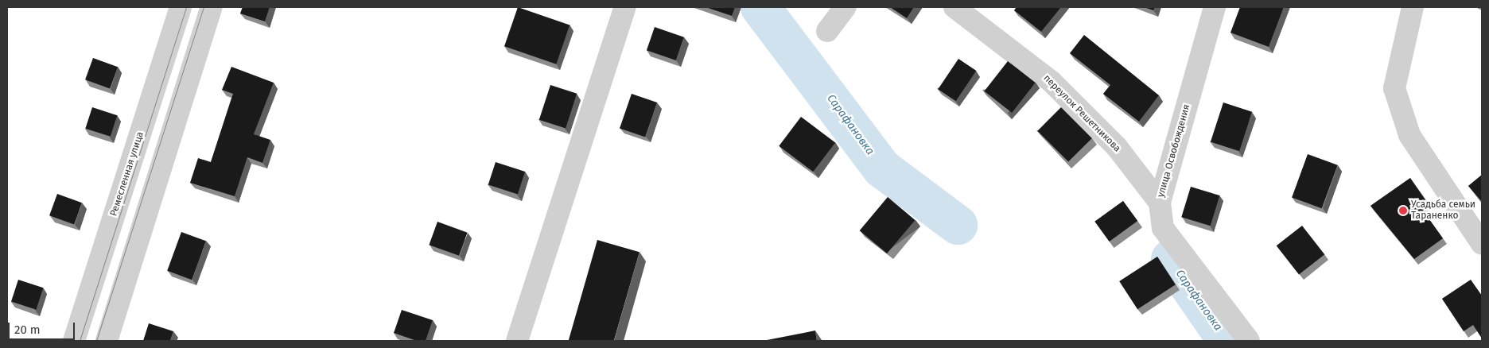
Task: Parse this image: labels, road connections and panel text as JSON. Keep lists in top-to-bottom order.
{
  "streets": {
    "street": ["переулок Решетникова", "улица Освобождения", "Ремесленная улица"]
  },
  "crossings": [
    ["переулок Решетникова", "улица Освобождения"]
  ],
  "water": ["Сарафановка"],
  "places": ["Усадьба семьи Тараненко"],
  "scale_bar": "20 m"
}
